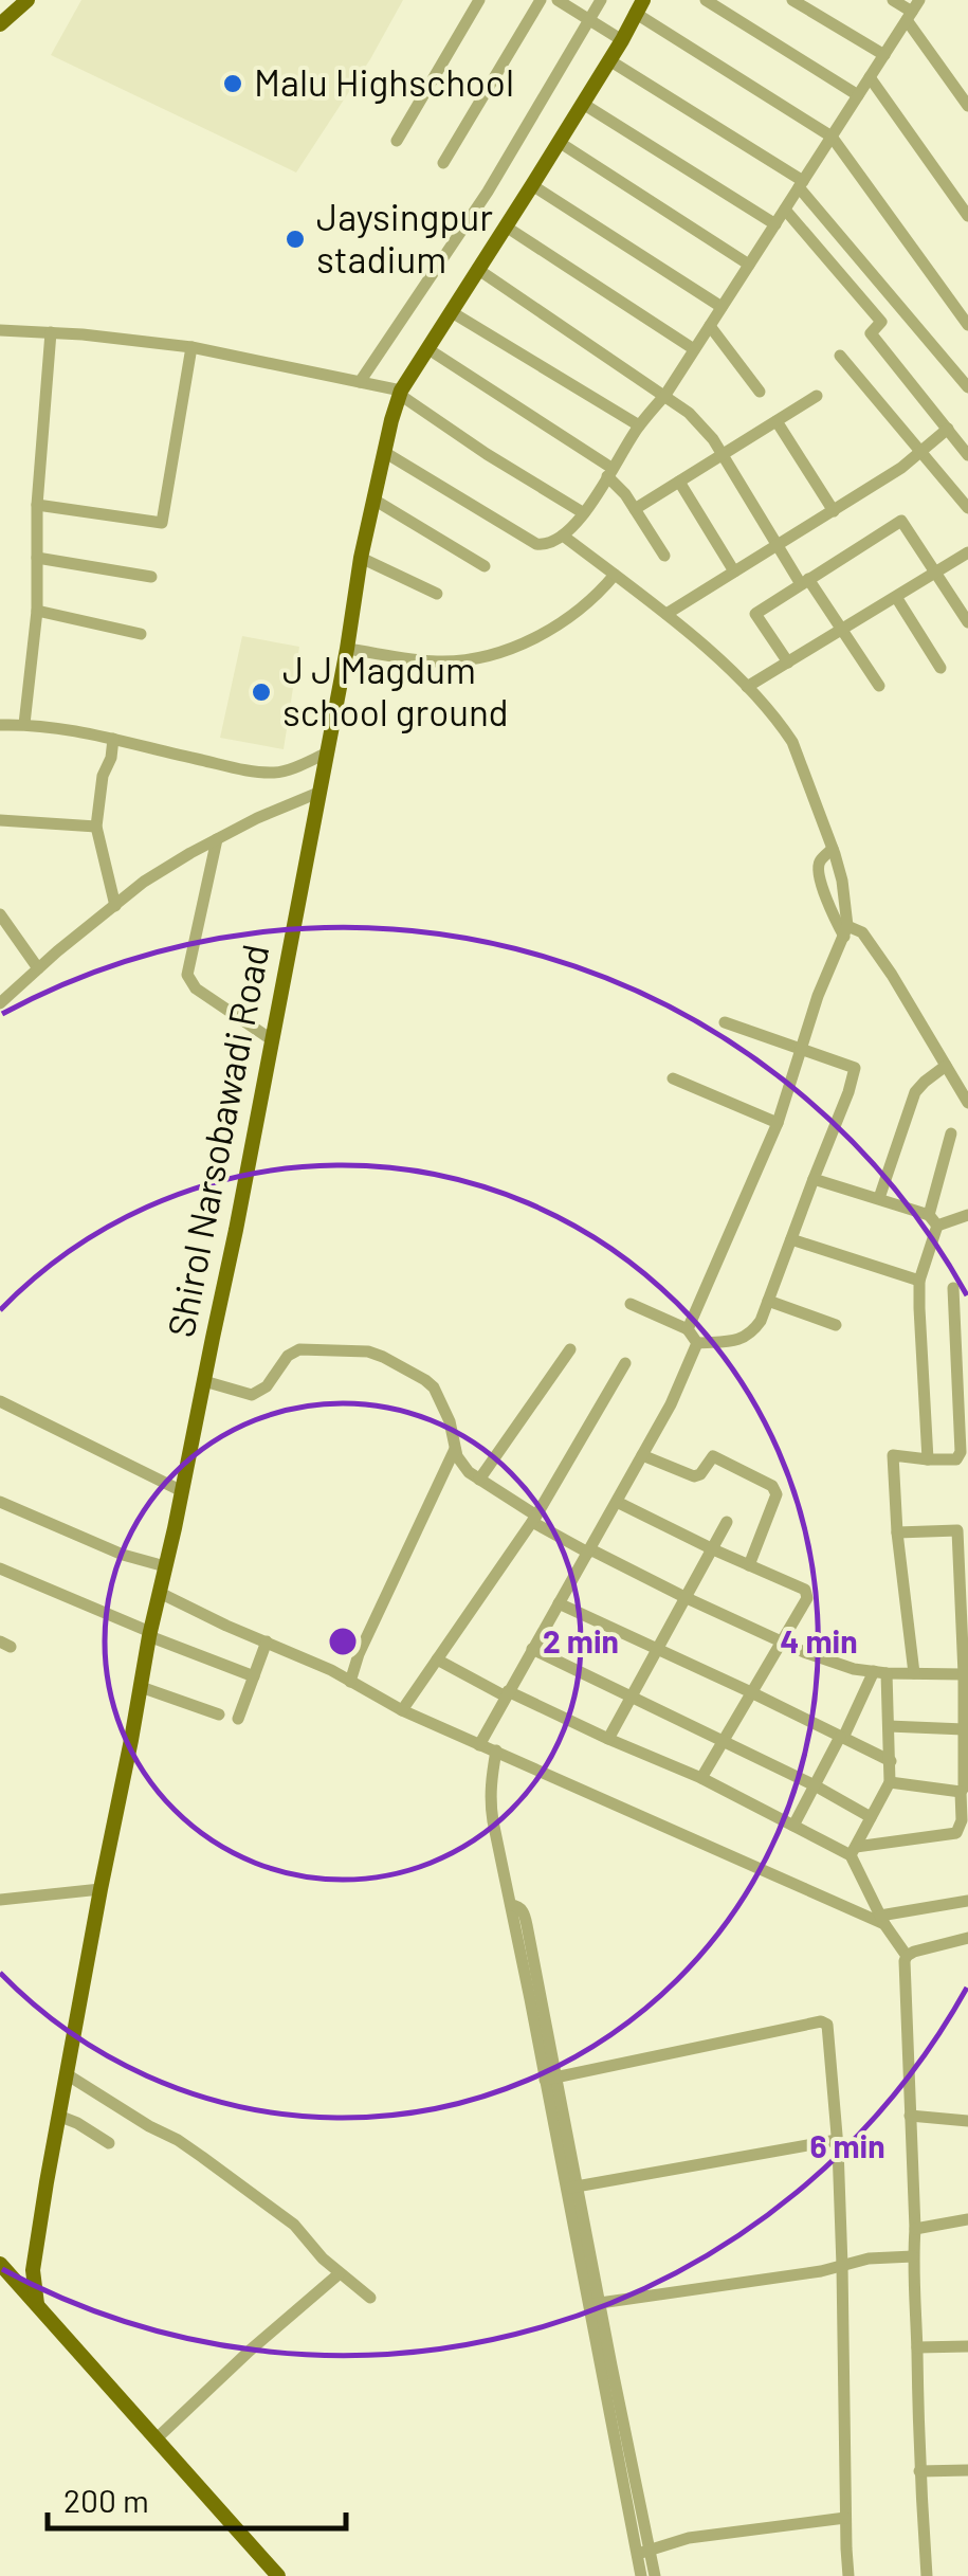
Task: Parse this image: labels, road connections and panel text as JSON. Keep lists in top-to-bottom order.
{
  "streets": {
    "main road": ["Shirol Narsobawadi Road"]
  },
  "places": ["Malu Highschool", "Jaysingpur stadium", "J J Magdum school ground"],
  "scale_bar": "200 m",
  "rings": ["2 min", "4 min", "6 min"]
}
